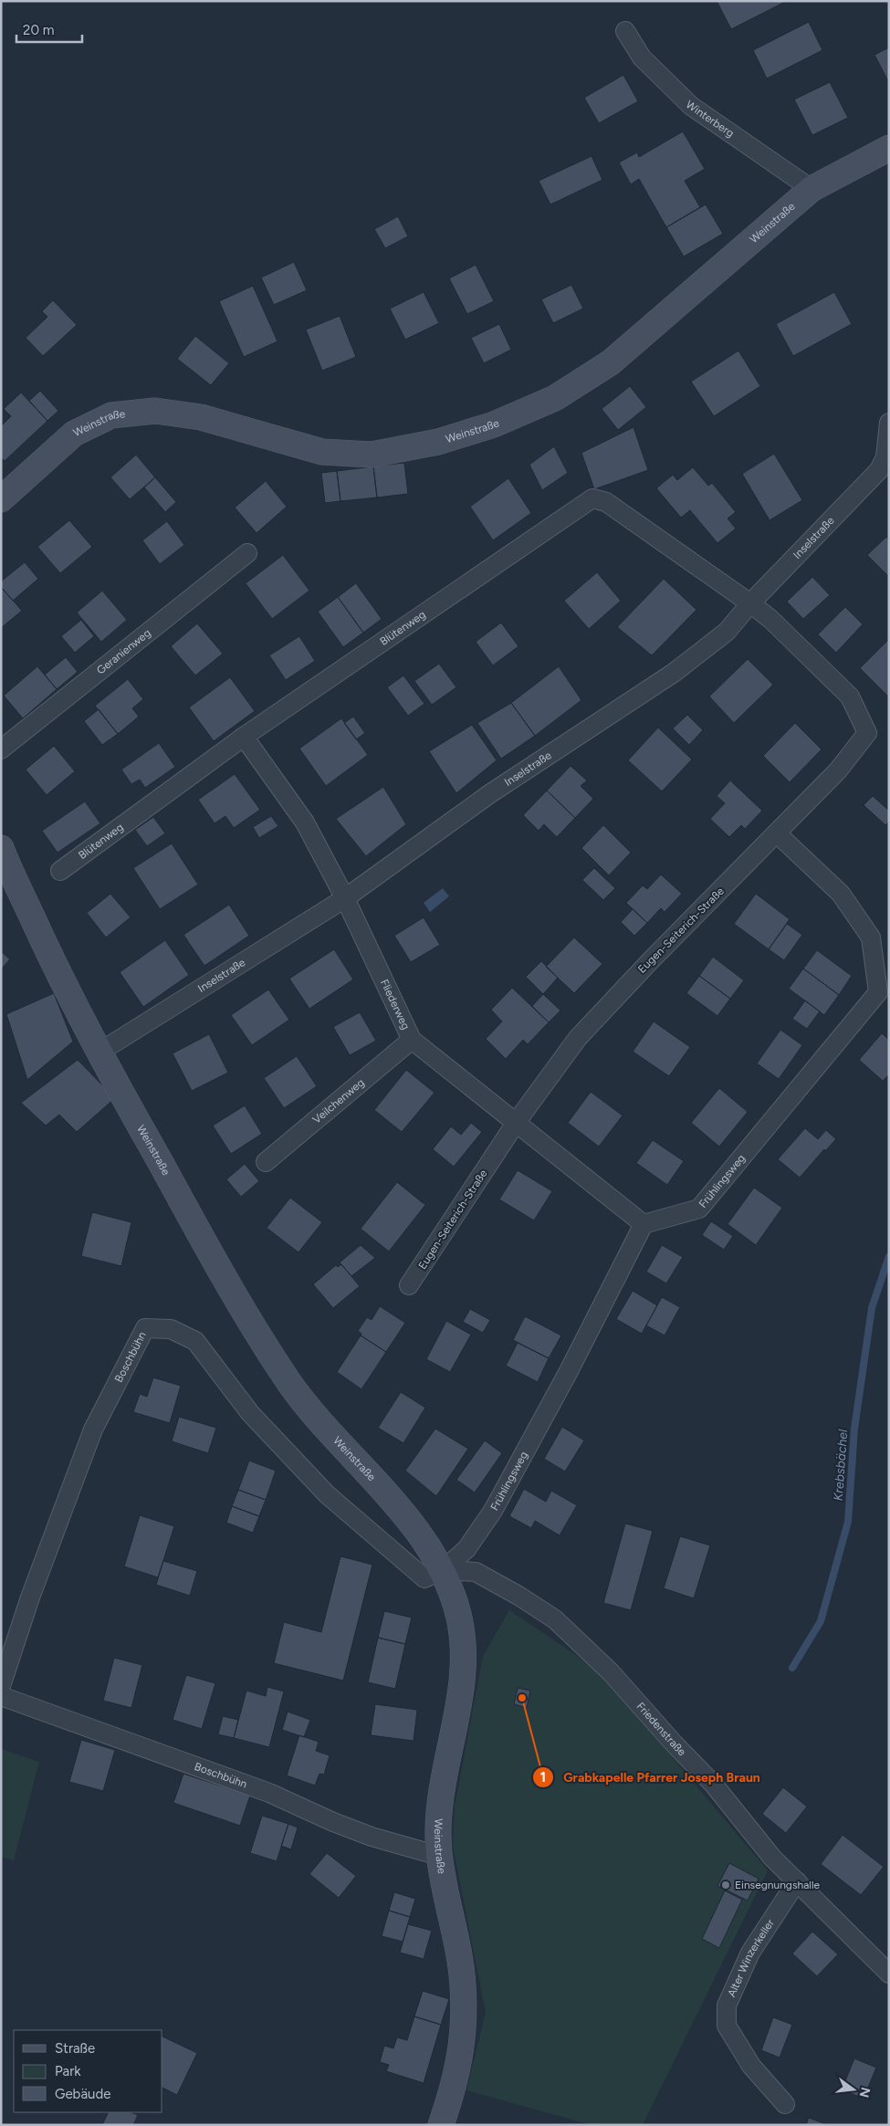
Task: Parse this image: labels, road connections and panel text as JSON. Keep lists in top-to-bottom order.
{
  "streets": {
    "main road": ["Weinstraße"],
    "street": [
      "Winterberg",
      "Inselstraße",
      "Blütenweg",
      "Geranienweg",
      "Eugen-Seiterich-Straße",
      "Fliederweg",
      "Veilchenweg",
      "Frühlingsweg",
      "Boschbühn",
      "Friedenstraße",
      "Alter Winzerkeller"
    ]
  },
  "crossings": [
    ["Winterberg", "Weinstraße"],
    ["Weinstraße", "Inselstraße"],
    ["Weinstraße", "Frühlingsweg"],
    ["Weinstraße", "Boschbühn"],
    ["Weinstraße", "Friedenstraße"],
    ["Inselstraße", "Blütenweg"],
    ["Inselstraße", "Eugen-Seiterich-Straße"],
    ["Inselstraße", "Fliederweg"],
    ["Blütenweg", "Eugen-Seiterich-Straße"],
    ["Blütenweg", "Fliederweg"],
    ["Eugen-Seiterich-Straße", "Fliederweg"],
    ["Eugen-Seiterich-Straße", "Frühlingsweg"],
    ["Fliederweg", "Veilchenweg"],
    ["Fliederweg", "Frühlingsweg"],
    ["Frühlingsweg", "Boschbühn"],
    ["Frühlingsweg", "Friedenstraße"],
    ["Boschbühn", "Friedenstraße"],
    ["Friedenstraße", "Alter Winzerkeller"]
  ],
  "water": ["Krebsbächel"],
  "places": ["Grabkapelle Pfarrer Joseph Braun", "Einsegnungshalle"],
  "legend": ["Straße", "Park", "Gebäude"],
  "scale_bar": "20 m",
  "north": "right"
}
